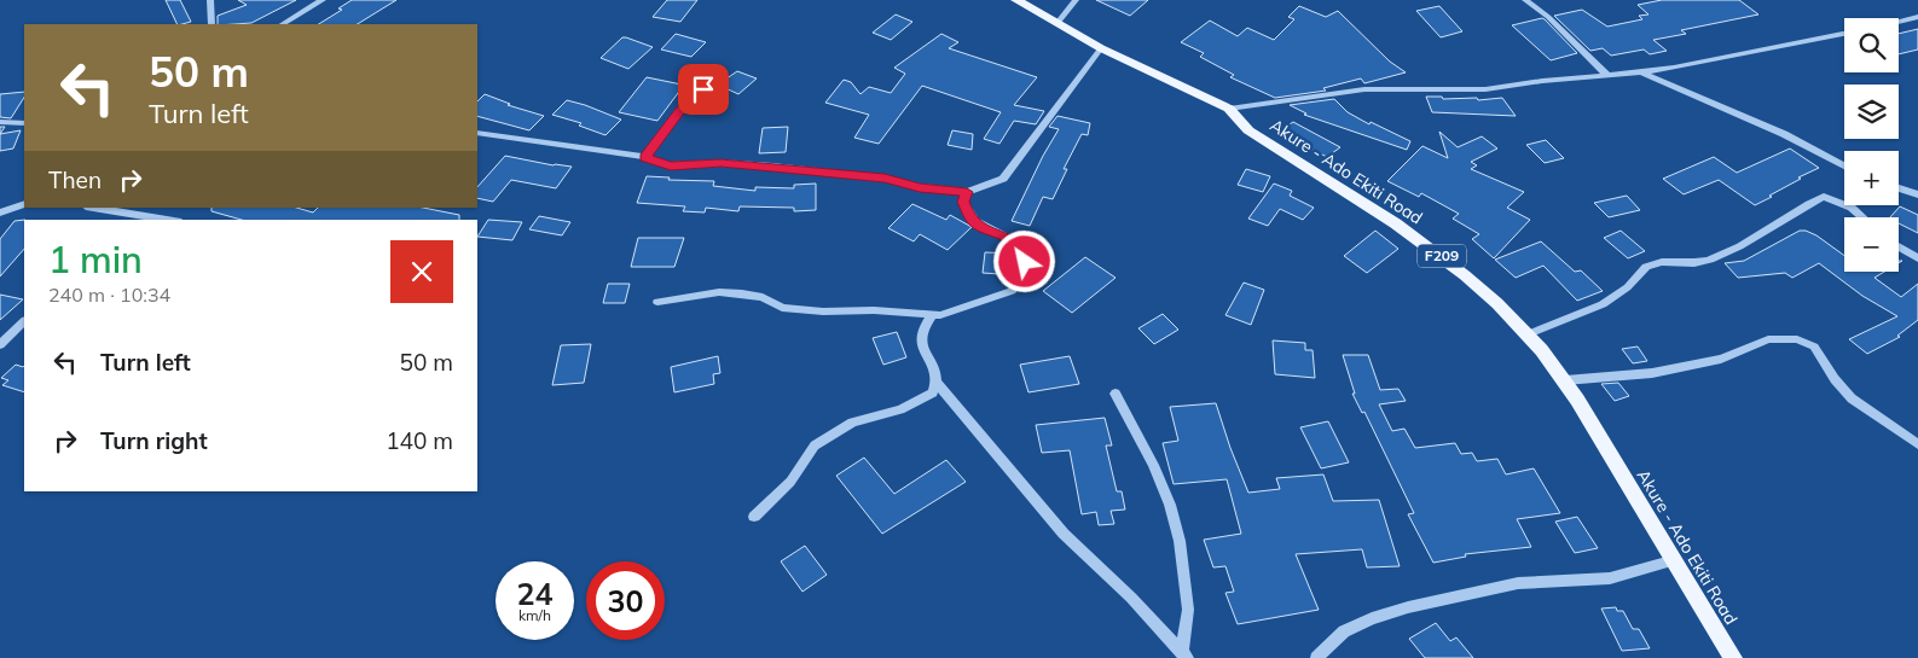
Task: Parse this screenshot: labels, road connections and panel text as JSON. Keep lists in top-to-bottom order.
{
  "streets": {
    "main road": ["Akure - Ado Ekiti Road", "F209"]
  },
  "page": {
    "map_buttons": ["+", "−"],
    "turn": ["50 m", "Turn left"],
    "then": "Then",
    "heading": ["1 min", "240 m · 10:34"],
    "list": [
      {
        "name": "Turn left",
        "value": "50 m"
      },
      {
        "name": "Turn right",
        "value": "140 m"
      }
    ],
    "speed": "24 km/h",
    "limit": "30"
  }
}
